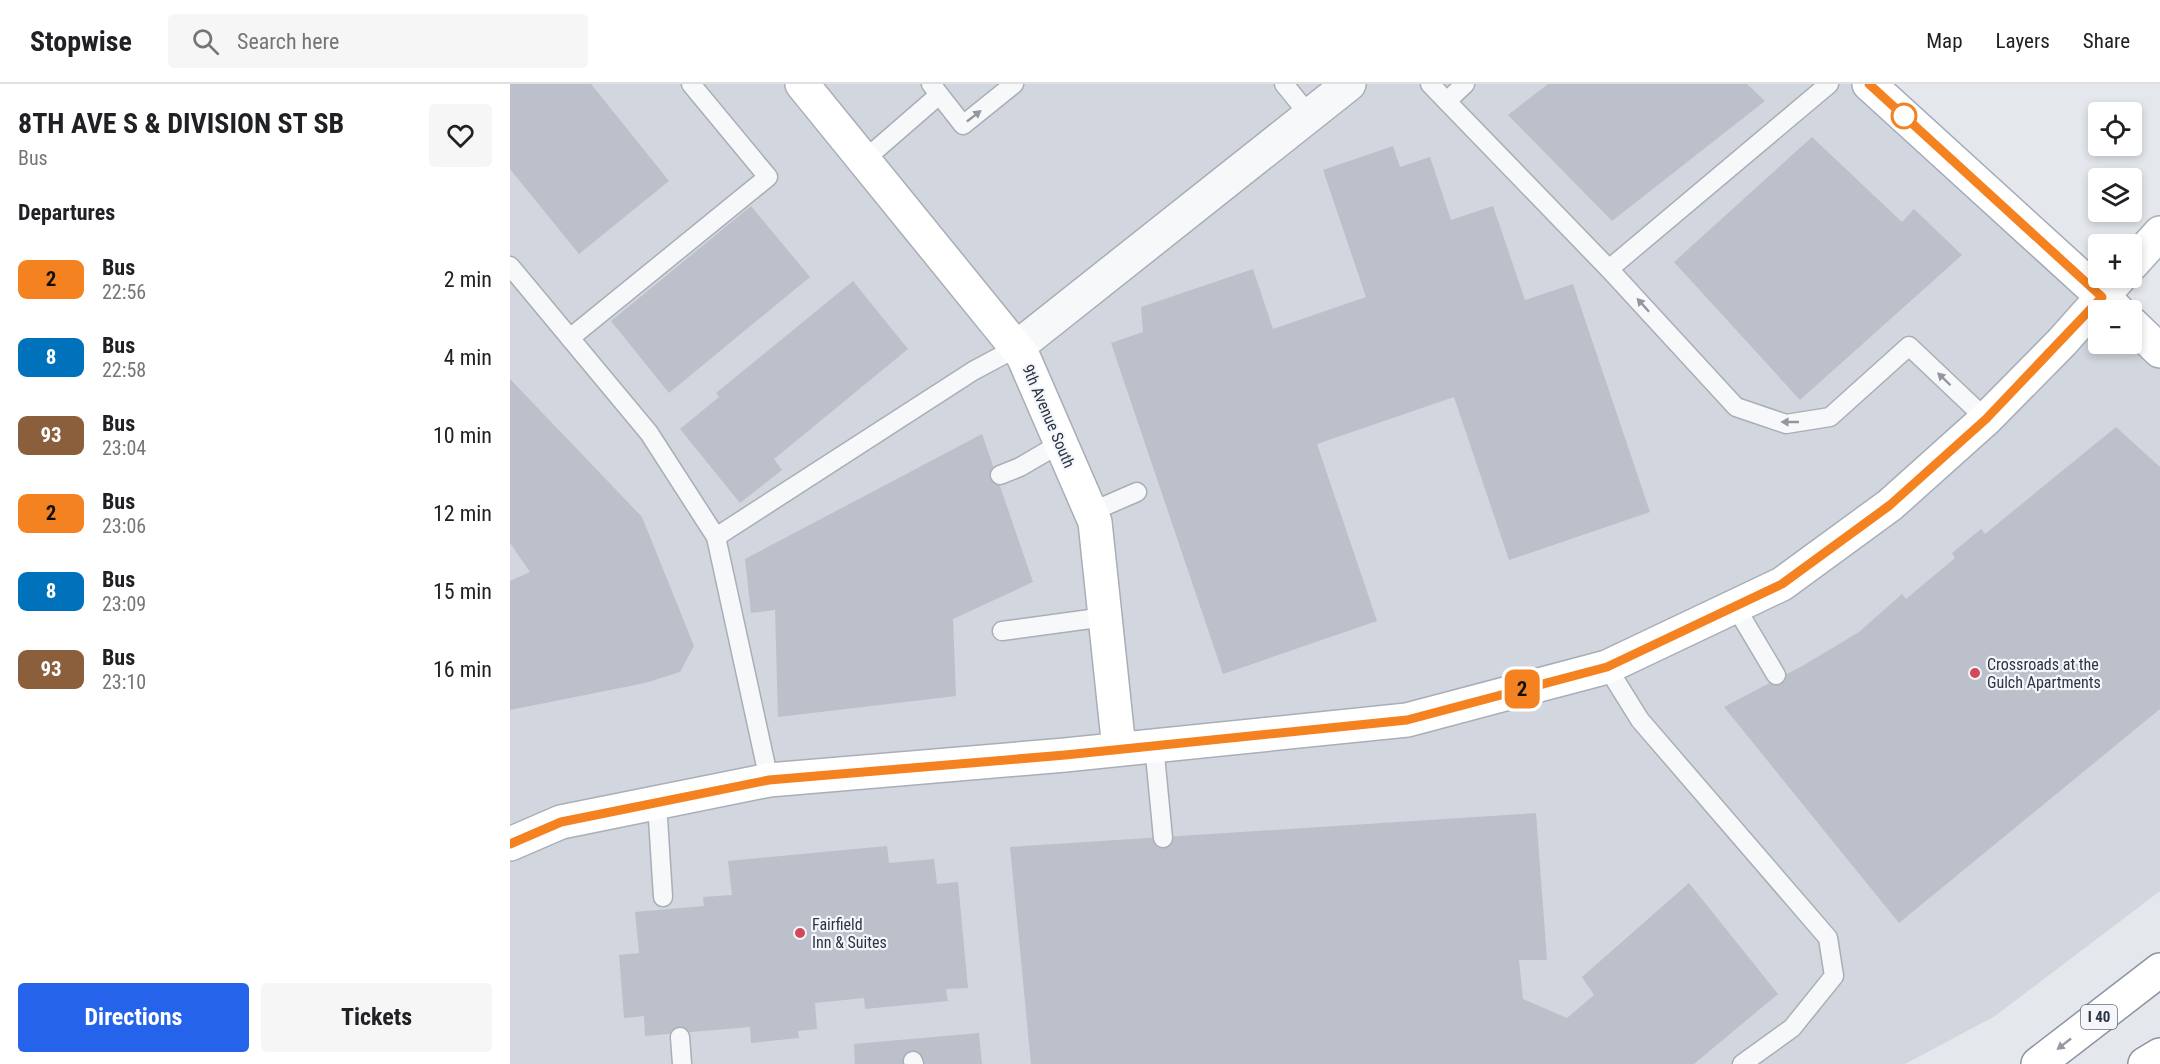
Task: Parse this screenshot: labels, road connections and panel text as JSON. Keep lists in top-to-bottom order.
{
  "streets": {
    "main road": ["9th Avenue South", "I 40"]
  },
  "places": ["Crossroads at the Gulch Apartments", "Fairfield Inn & Suites"],
  "lines": ["bus line 2"],
  "page": {
    "header": "Stopwise",
    "search": "Search here",
    "nav": ["Map", "Layers", "Share"],
    "heading": [
      ["8TH AVE S & DIVISION ST SB", "Bus"],
      "Departures"
    ],
    "on_map": "2",
    "map_buttons": ["+", "−"],
    "list": [
      {
        "mark": "2",
        "name": "Bus",
        "note": "22:56",
        "value": "2 min"
      },
      {
        "mark": "8",
        "name": "Bus",
        "note": "22:58",
        "value": "4 min"
      },
      {
        "mark": "93",
        "name": "Bus",
        "note": "23:04",
        "value": "10 min"
      },
      {
        "mark": "2",
        "name": "Bus",
        "note": "23:06",
        "value": "12 min"
      },
      {
        "mark": "8",
        "name": "Bus",
        "note": "23:09",
        "value": "15 min"
      },
      {
        "mark": "93",
        "name": "Bus",
        "note": "23:10",
        "value": "16 min"
      }
    ],
    "buttons": ["Directions", "Tickets"]
  }
}
